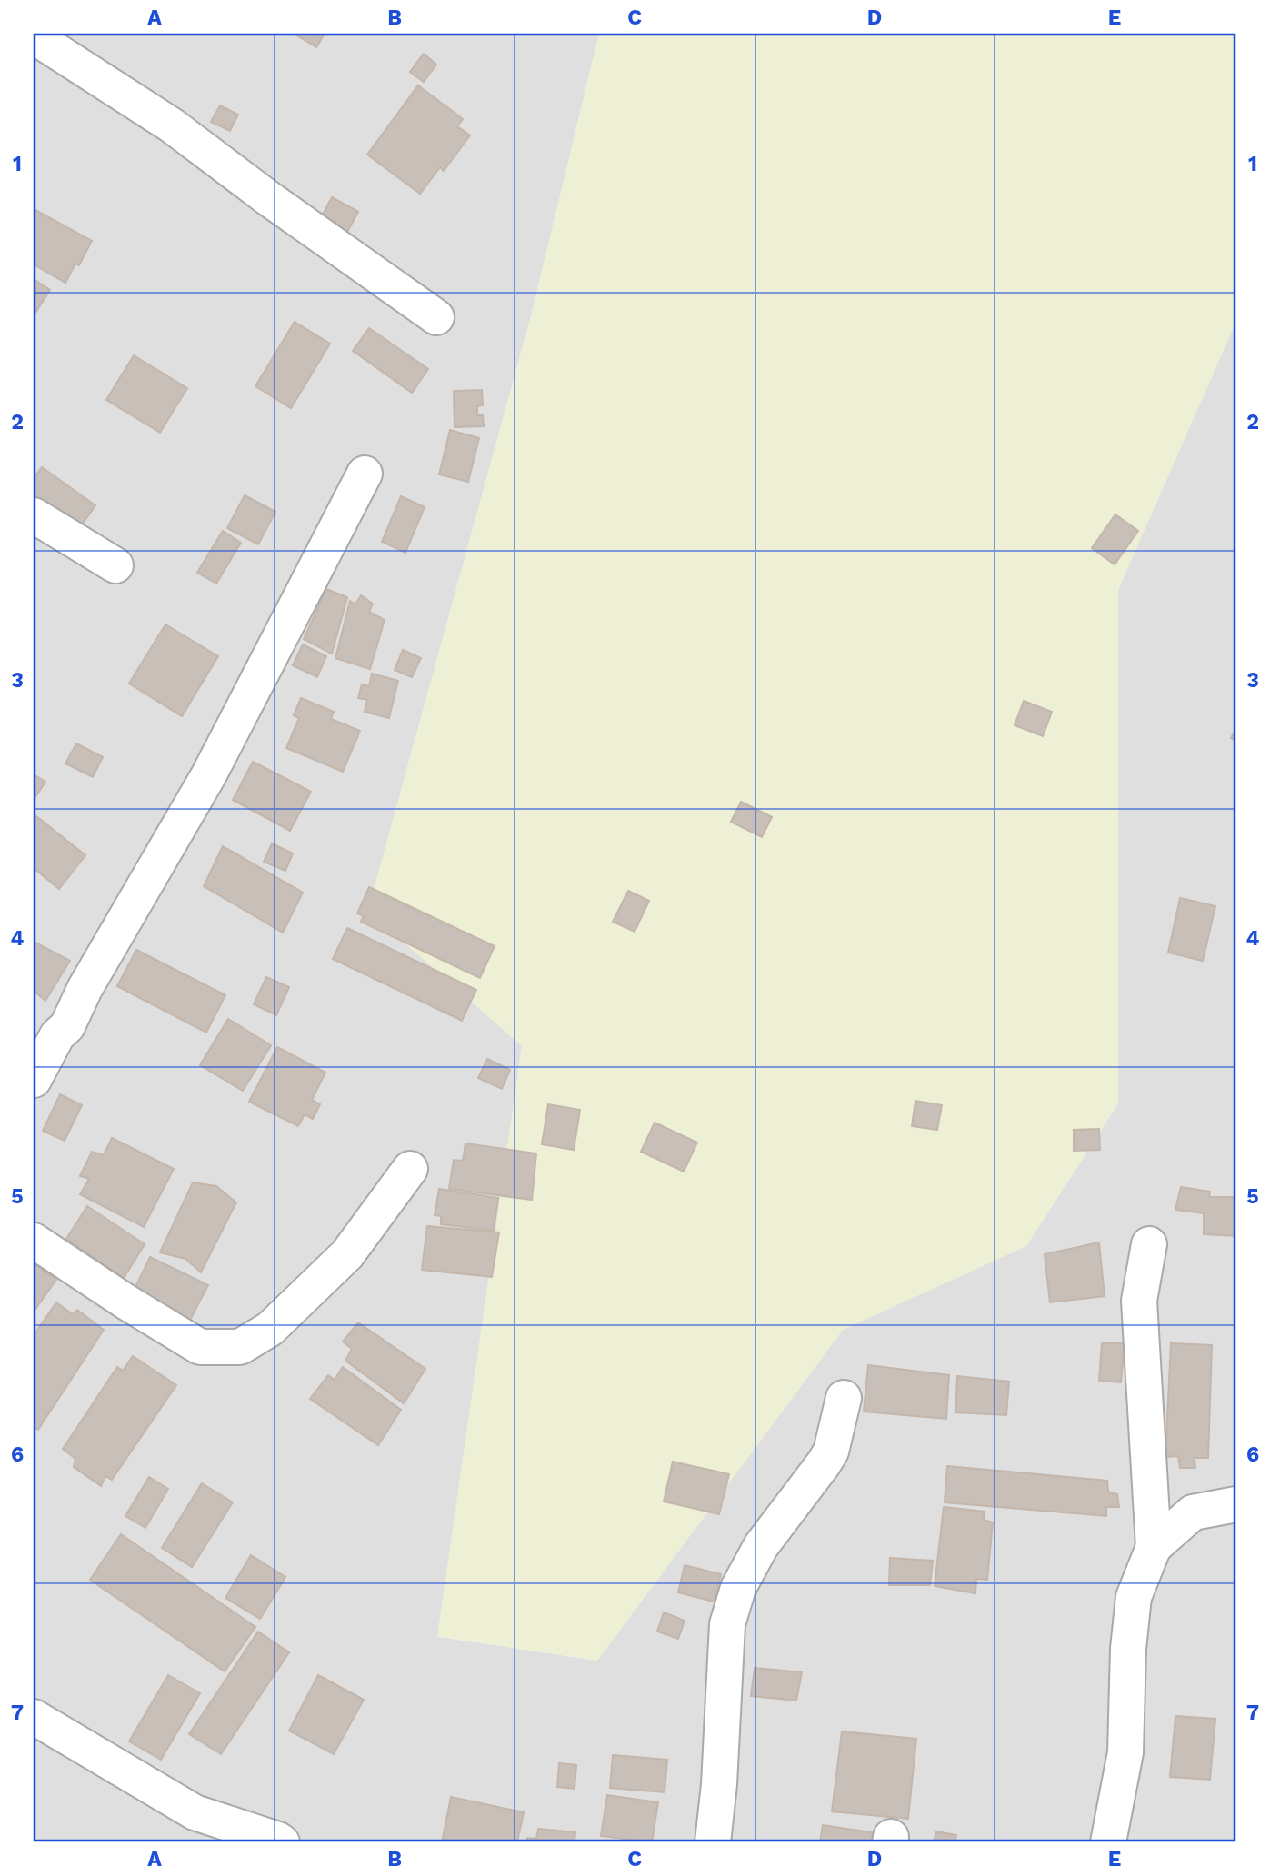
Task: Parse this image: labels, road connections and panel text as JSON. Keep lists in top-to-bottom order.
{
  "grid": {
    "columns": [
      "A",
      "B",
      "C",
      "D",
      "E"
    ],
    "rows": [
      "1",
      "2",
      "3",
      "4",
      "5",
      "6",
      "7"
    ]
  }
}
